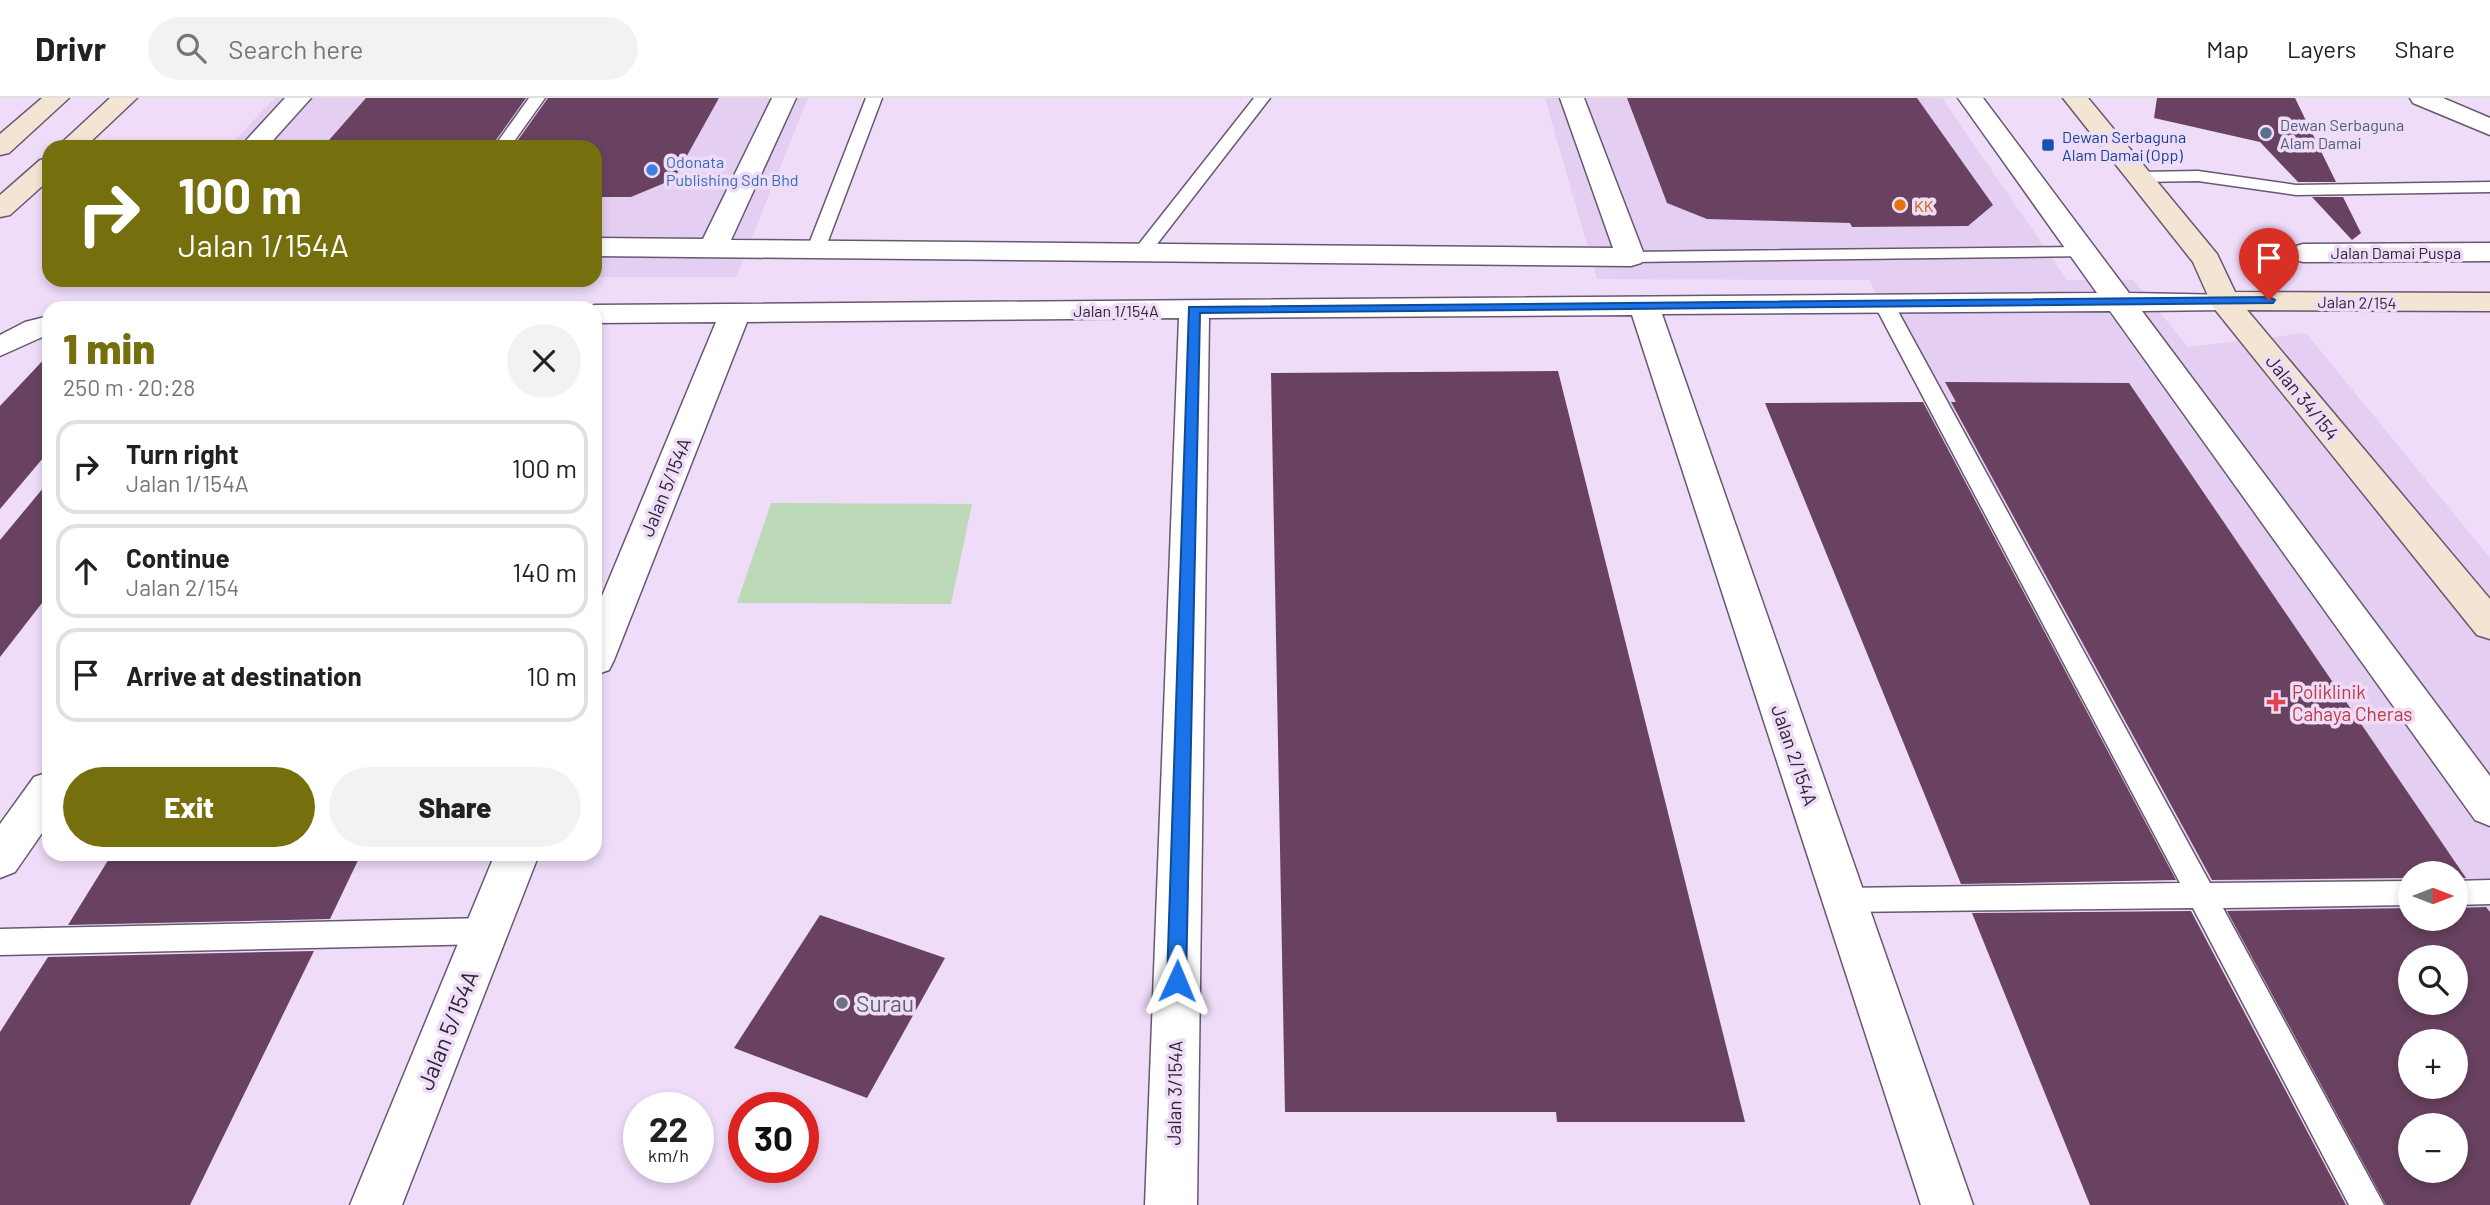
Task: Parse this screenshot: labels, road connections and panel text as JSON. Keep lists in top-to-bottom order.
{
  "streets": {
    "street": [
      "Jalan Damai Puspa",
      "Jalan 2/154",
      "Jalan 1/154A",
      "Jalan 34/154",
      "Jalan 5/154A",
      "Jalan 2/154A",
      "Jalan 3/154A"
    ]
  },
  "crossings": [
    ["Jalan 2/154", "Jalan 1/154A"],
    ["Jalan 2/154", "Jalan 34/154"],
    ["Jalan 1/154A", "Jalan 34/154"],
    ["Jalan 1/154A", "Jalan 5/154A"],
    ["Jalan 1/154A", "Jalan 2/154A"],
    ["Jalan 1/154A", "Jalan 3/154A"]
  ],
  "places": {
    "other": [
      "Dewan Serbaguna Alam Damai",
      "Odonata Publishing Sdn Bhd",
      "KK",
      "Surau"
    ],
    "transit": ["Dewan Serbaguna Alam Damai (Opp)"],
    "health": ["Poliklinik Cahaya Cheras"]
  },
  "north": "right",
  "page": {
    "header": "Drivr",
    "search": "Search here",
    "nav": ["Map", "Layers", "Share"],
    "turn": ["100 m", "Jalan 1/154A"],
    "heading": ["1 min", "250 m · 20:28"],
    "list": [
      {
        "name": "Turn right",
        "note": "Jalan 1/154A",
        "value": "100 m"
      },
      {
        "name": "Continue",
        "note": "Jalan 2/154",
        "value": "140 m"
      },
      {
        "name": "Arrive at destination",
        "value": "10 m"
      }
    ],
    "buttons": ["Exit", "Share"],
    "map_buttons": ["+", "−"],
    "speed": "22 km/h",
    "limit": "30"
  }
}
